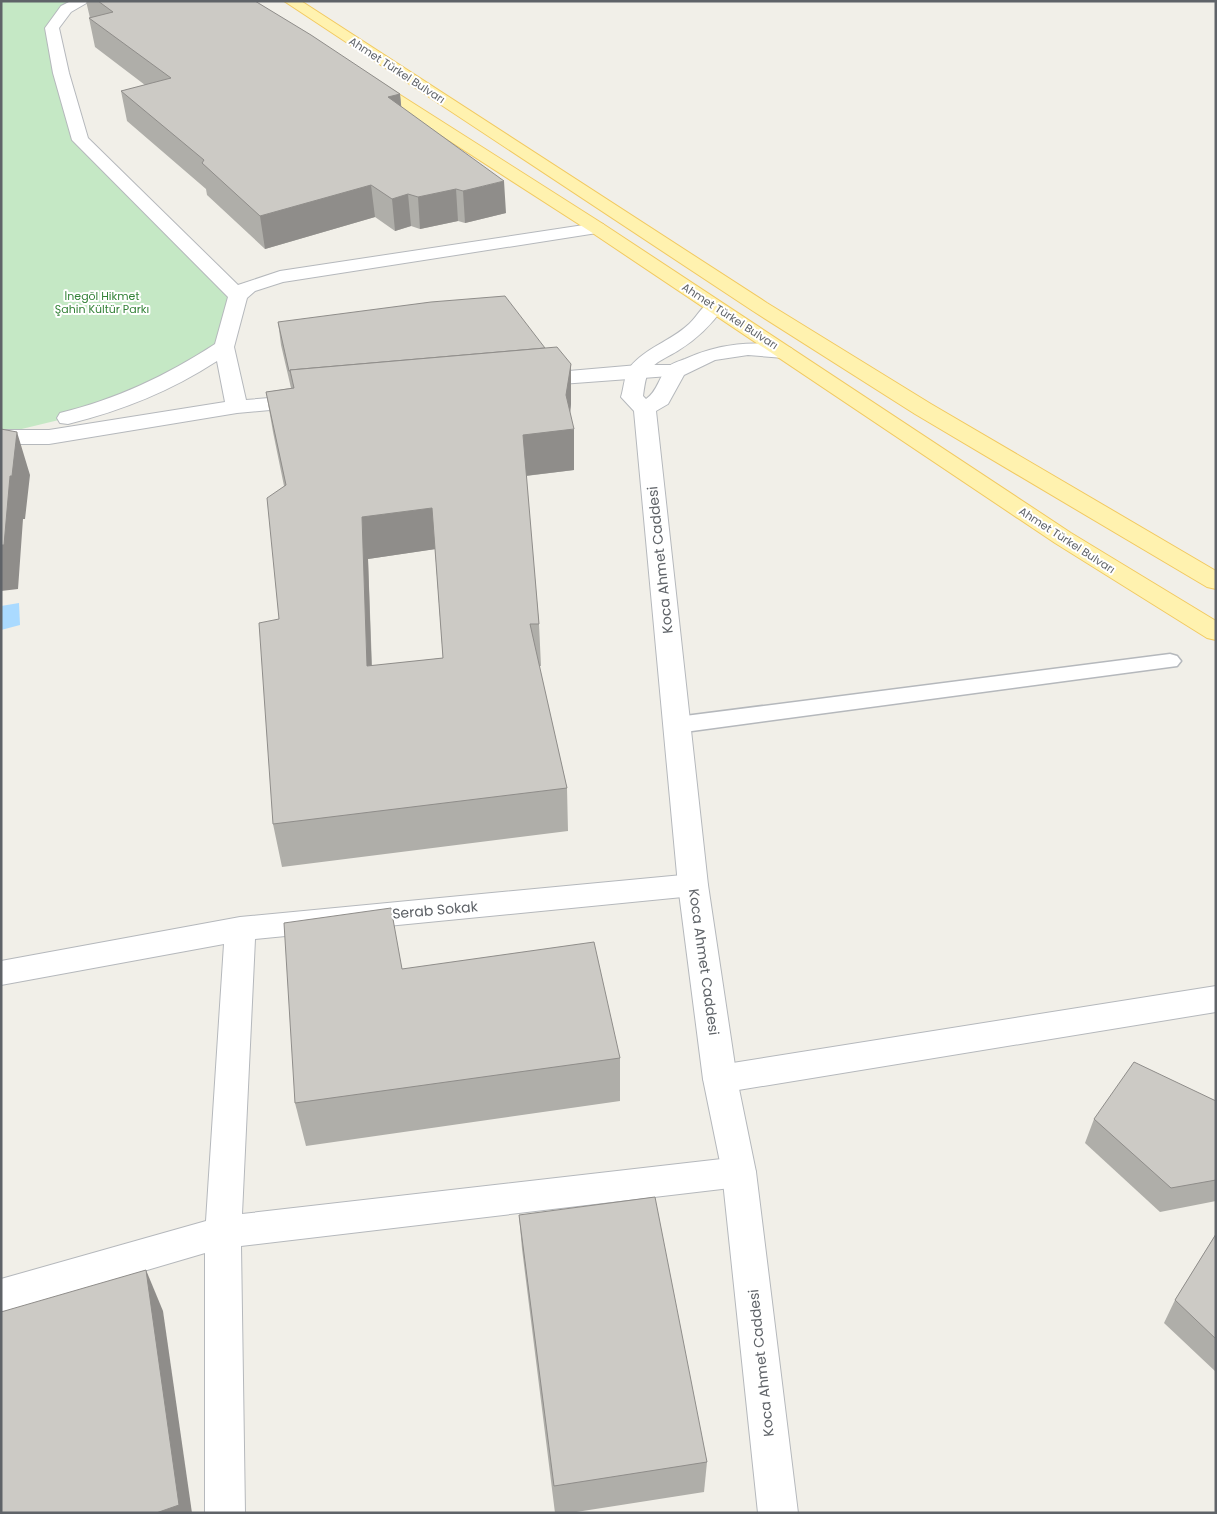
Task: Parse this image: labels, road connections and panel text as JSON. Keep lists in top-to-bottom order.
{
  "streets": {
    "main road": ["Ahmet Türkel Bulvarı"],
    "street": ["Koca Ahmet Caddesi", "Serab Sokak"]
  },
  "crossings": [
    ["Koca Ahmet Caddesi", "Serab Sokak"]
  ],
  "parks": ["İnegöl Hikmet Şahin Kültür Parkı"]
}
